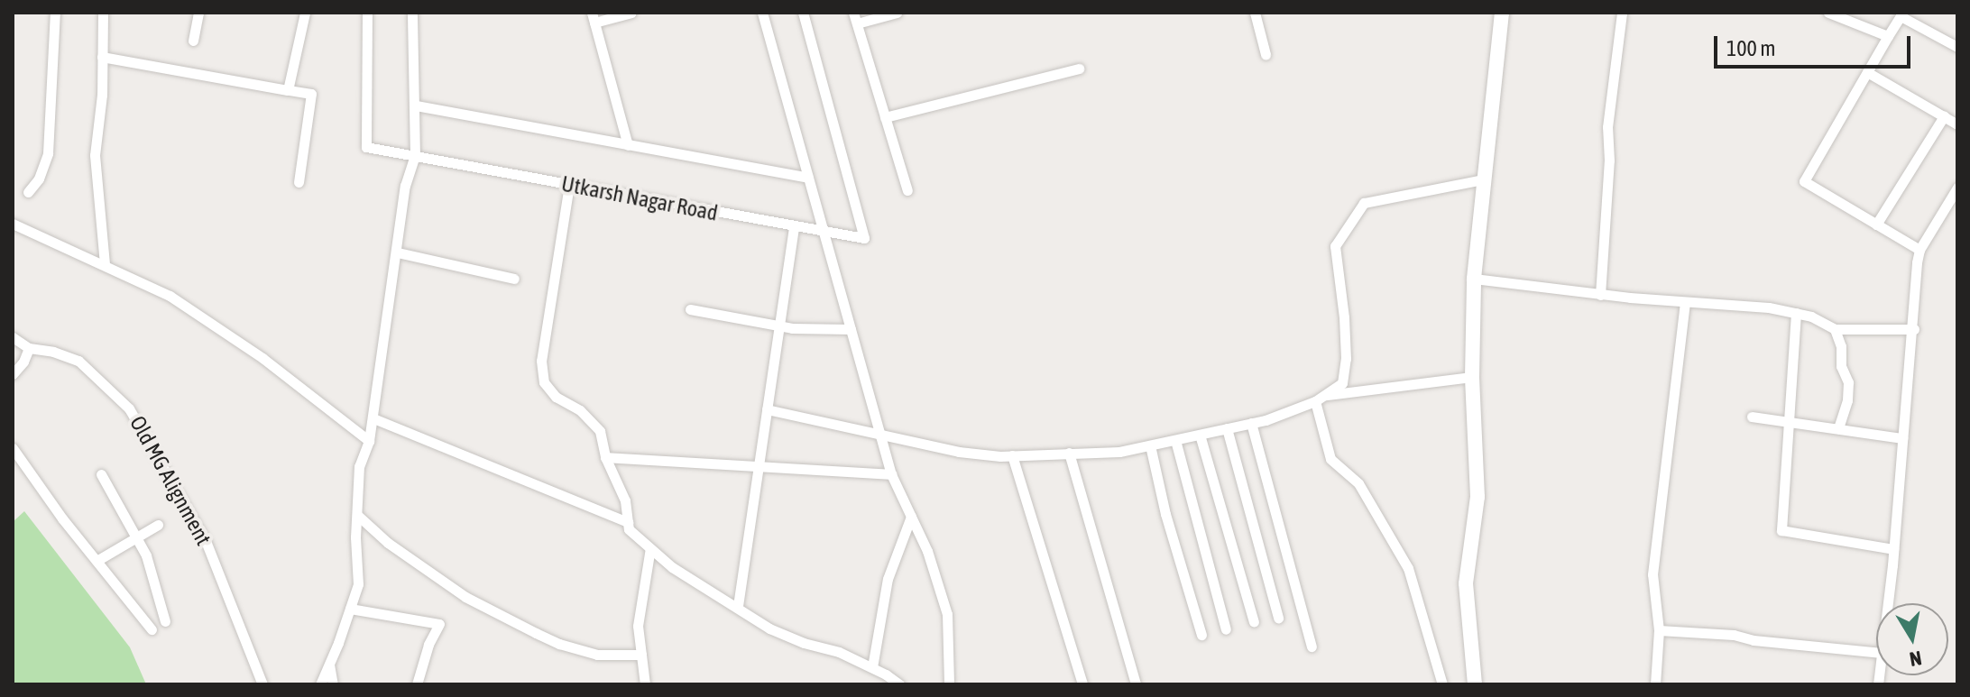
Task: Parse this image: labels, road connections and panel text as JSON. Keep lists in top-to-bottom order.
{
  "streets": {
    "street": ["Utkarsh Nagar Road", "Old MG Alignment"]
  },
  "scale_bar": "100 m",
  "north": "bottom"
}
